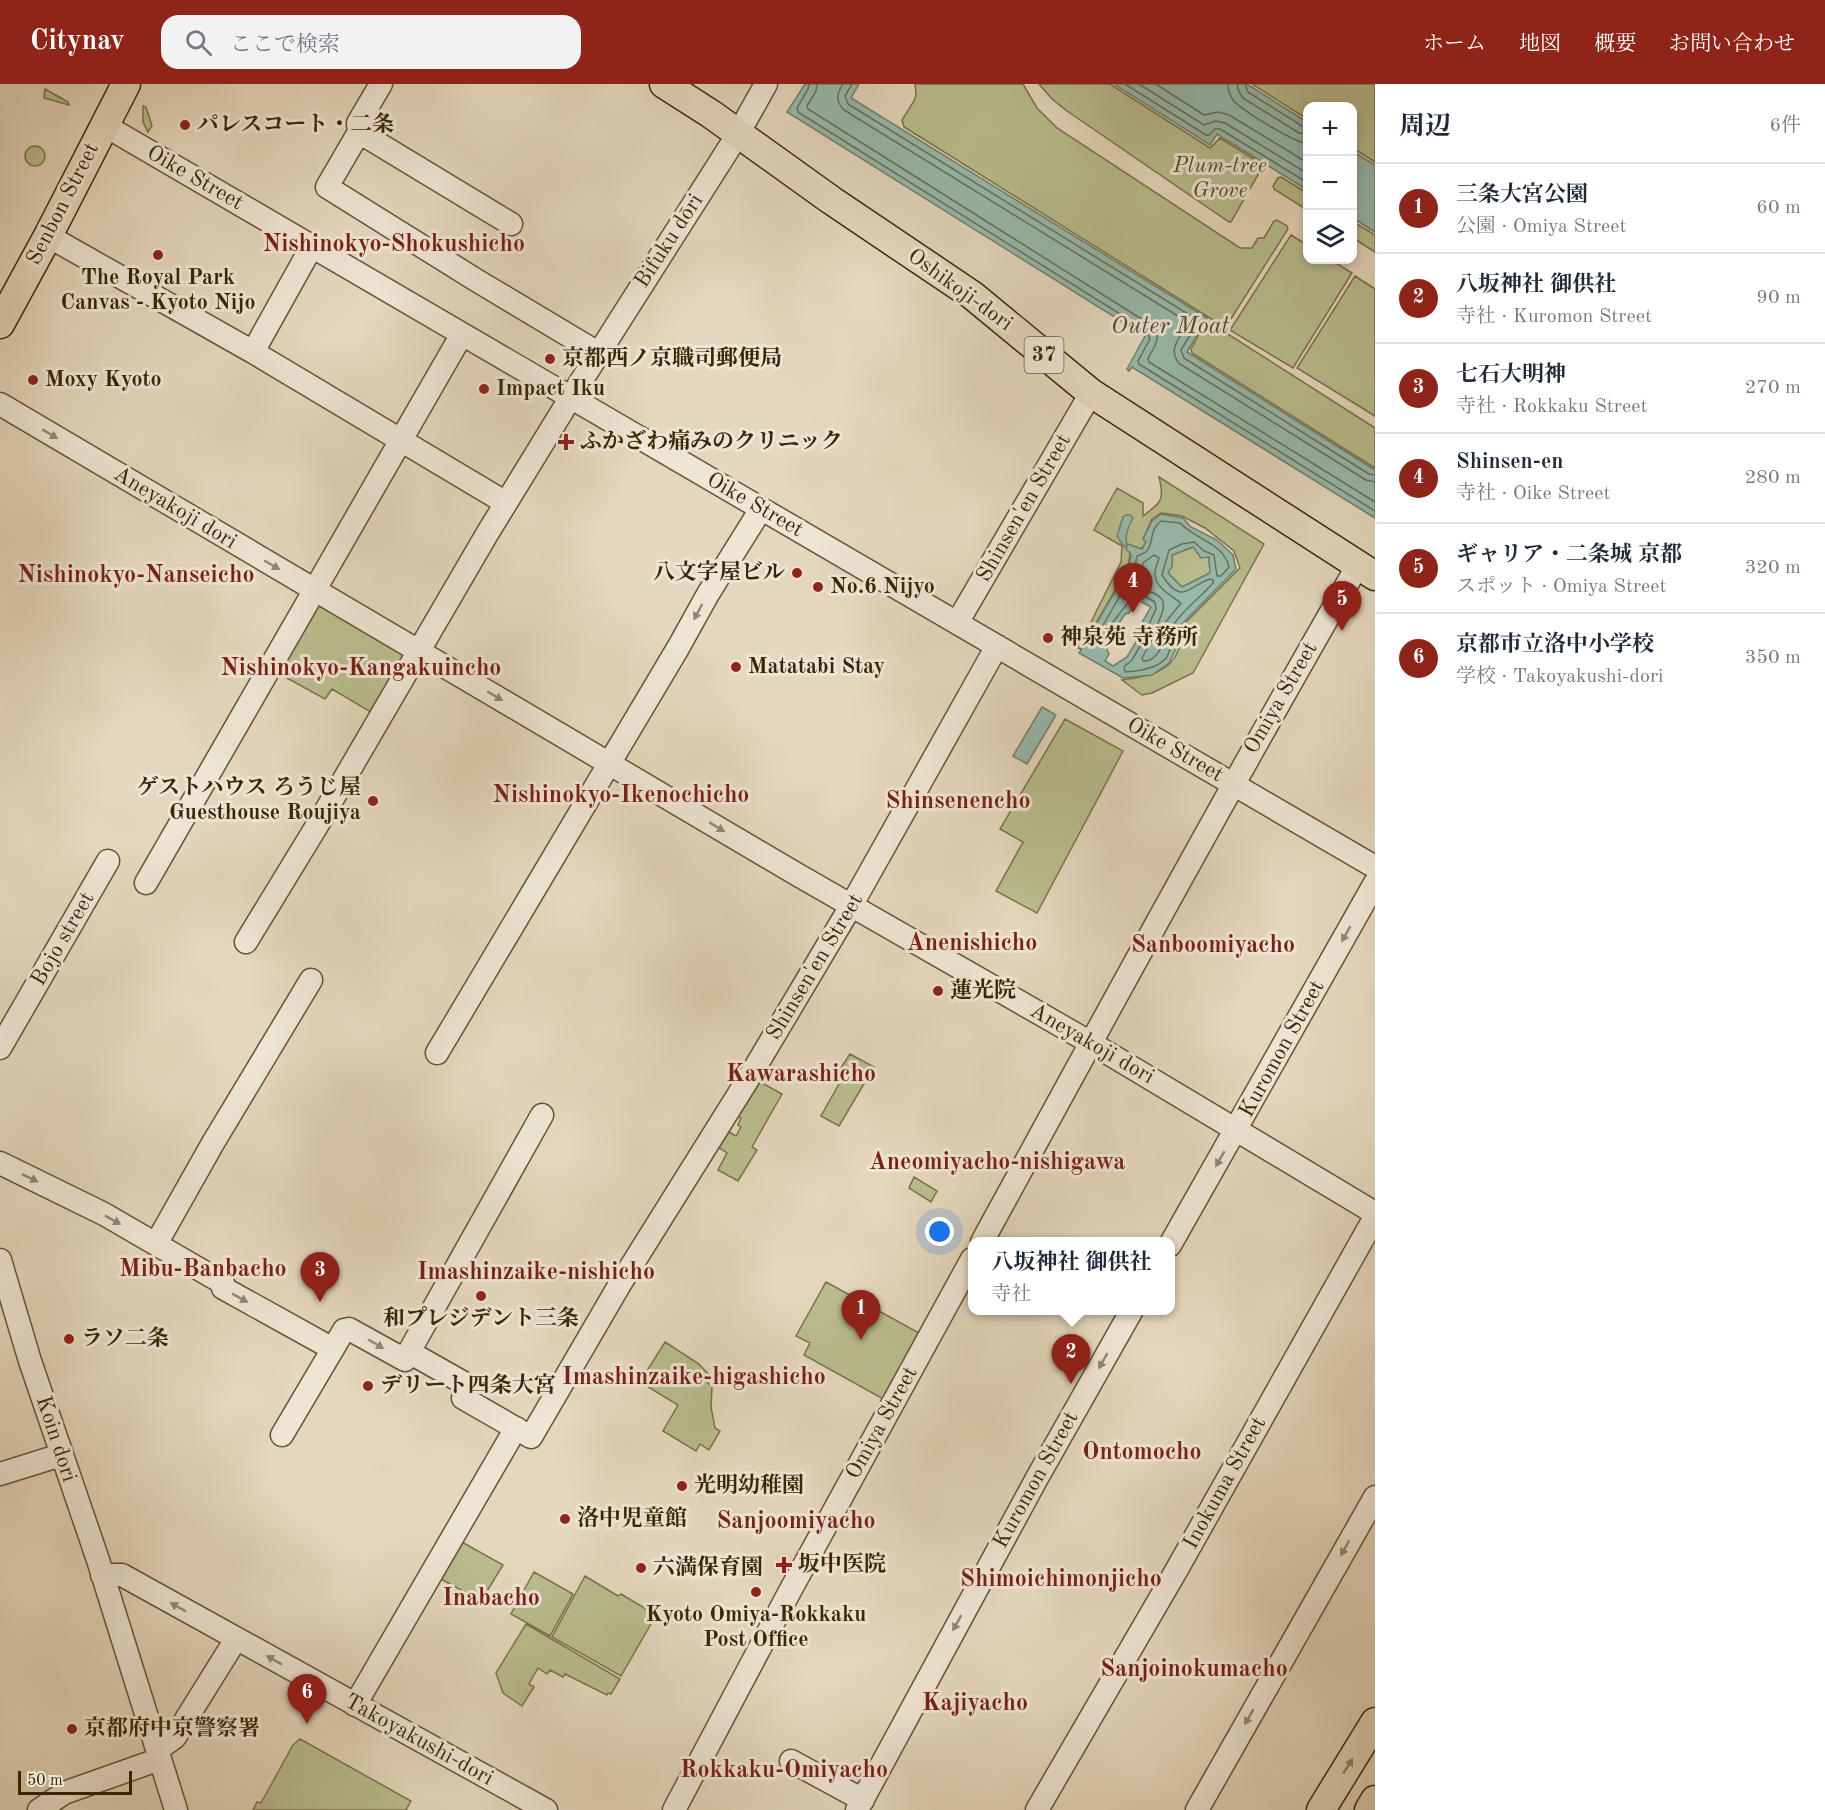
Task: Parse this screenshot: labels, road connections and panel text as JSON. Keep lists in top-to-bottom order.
{
  "streets": {
    "main road": ["Senbon Street", "Oshikoji-dori", "37"],
    "street": [
      "Oike Street",
      "Bifuku dōri",
      "Aneyakoji dori",
      "Shinsen'en Street",
      "Omiya Street",
      "Bojo street",
      "Kuromon Street",
      "Koin dori",
      "Inokuma Street",
      "Takoyakushi-dori"
    ]
  },
  "crossings": [
    ["Oike Street", "Senbon Street"],
    ["Oike Street", "Bifuku dōri"],
    ["Oike Street", "Shinsen'en Street"],
    ["Oike Street", "Omiya Street"],
    ["Bifuku dōri", "Oshikoji-dori"],
    ["Bifuku dōri", "Aneyakoji dori"],
    ["Oshikoji-dori", "Shinsen'en Street"],
    ["Oshikoji-dori", "Omiya Street"],
    ["Aneyakoji dori", "Shinsen'en Street"],
    ["Aneyakoji dori", "Omiya Street"],
    ["Aneyakoji dori", "Kuromon Street"],
    ["Aneyakoji dori", "Inokuma Street"],
    ["Shinsen'en Street", "Takoyakushi-dori"],
    ["Koin dori", "Takoyakushi-dori"]
  ],
  "one_way": ["Kuromon Street", "Takoyakushi-dori"],
  "districts": [
    "Nishinokyo-Shokushicho",
    "Nishinokyo-Nanseicho",
    "Nishinokyo-Kangakuincho",
    "Nishinokyo-Ikenochicho",
    "Shinsenencho",
    "Anenishicho",
    "Sanboomiyacho",
    "Kawarashicho",
    "Aneomiyacho-nishigawa",
    "Mibu-Banbacho",
    "Imashinzaike-nishicho",
    "Imashinzaike-higashicho",
    "Ontomocho",
    "Sanjoomiyacho",
    "Shimoichimonjicho",
    "Inabacho",
    "Sanjoinokumacho",
    "Kajiyacho",
    "Rokkaku-Omiyacho"
  ],
  "water": ["Outer Moat"],
  "parks": ["Plum-tree Grove"],
  "places": {
    "other": [
      "パレスコート・二条",
      "The Royal Park Canvas - Kyoto Nijo",
      "京都西ノ京職司郵便局",
      "Moxy Kyoto",
      "Impact Iku",
      "八文字屋ビル",
      "No.6 Nijyo",
      "神泉苑 寺務所",
      "Matatabi Stay",
      "ゲストハウス ろうじ屋 Guesthouse Roujiya",
      "蓮光院",
      "和プレジデント三条",
      "ラソ二条",
      "デリート四条大宮",
      "光明幼稚園",
      "洛中児童館",
      "六満保育園",
      "Kyoto Omiya-Rokkaku Post Office",
      "京都府中京警察署"
    ],
    "health": ["ふかざわ痛みのクリニック", "坂中医院"]
  },
  "scale_bar": "50 m",
  "page": {
    "header": "Citynav",
    "search": "ここで検索",
    "nav": [
      "ホーム",
      "地図",
      "概要",
      "お問い合わせ"
    ],
    "heading": ["周辺", "6件"],
    "map_buttons": ["+", "−"],
    "list": [
      {
        "mark": "1",
        "name": "三条大宮公園",
        "note": "公園 · Omiya Street",
        "value": "60 m"
      },
      {
        "mark": "2",
        "name": "八坂神社 御供社",
        "note": "寺社 · Kuromon Street",
        "value": "90 m"
      },
      {
        "mark": "3",
        "name": "七石大明神",
        "note": "寺社 · Rokkaku Street",
        "value": "270 m"
      },
      {
        "mark": "4",
        "name": "Shinsen-en",
        "note": "寺社 · Oike Street",
        "value": "280 m"
      },
      {
        "mark": "5",
        "name": "ギャリア・二条城 京都",
        "note": "スポット · Omiya Street",
        "value": "320 m"
      },
      {
        "mark": "6",
        "name": "京都市立洛中小学校",
        "note": "学校 · Takoyakushi-dori",
        "value": "350 m"
      }
    ],
    "pins": [
      "4",
      "5",
      "3",
      "1",
      "2",
      "6"
    ],
    "popup": ["八坂神社 御供社", "寺社"],
    "scale": "50 m"
  }
}
